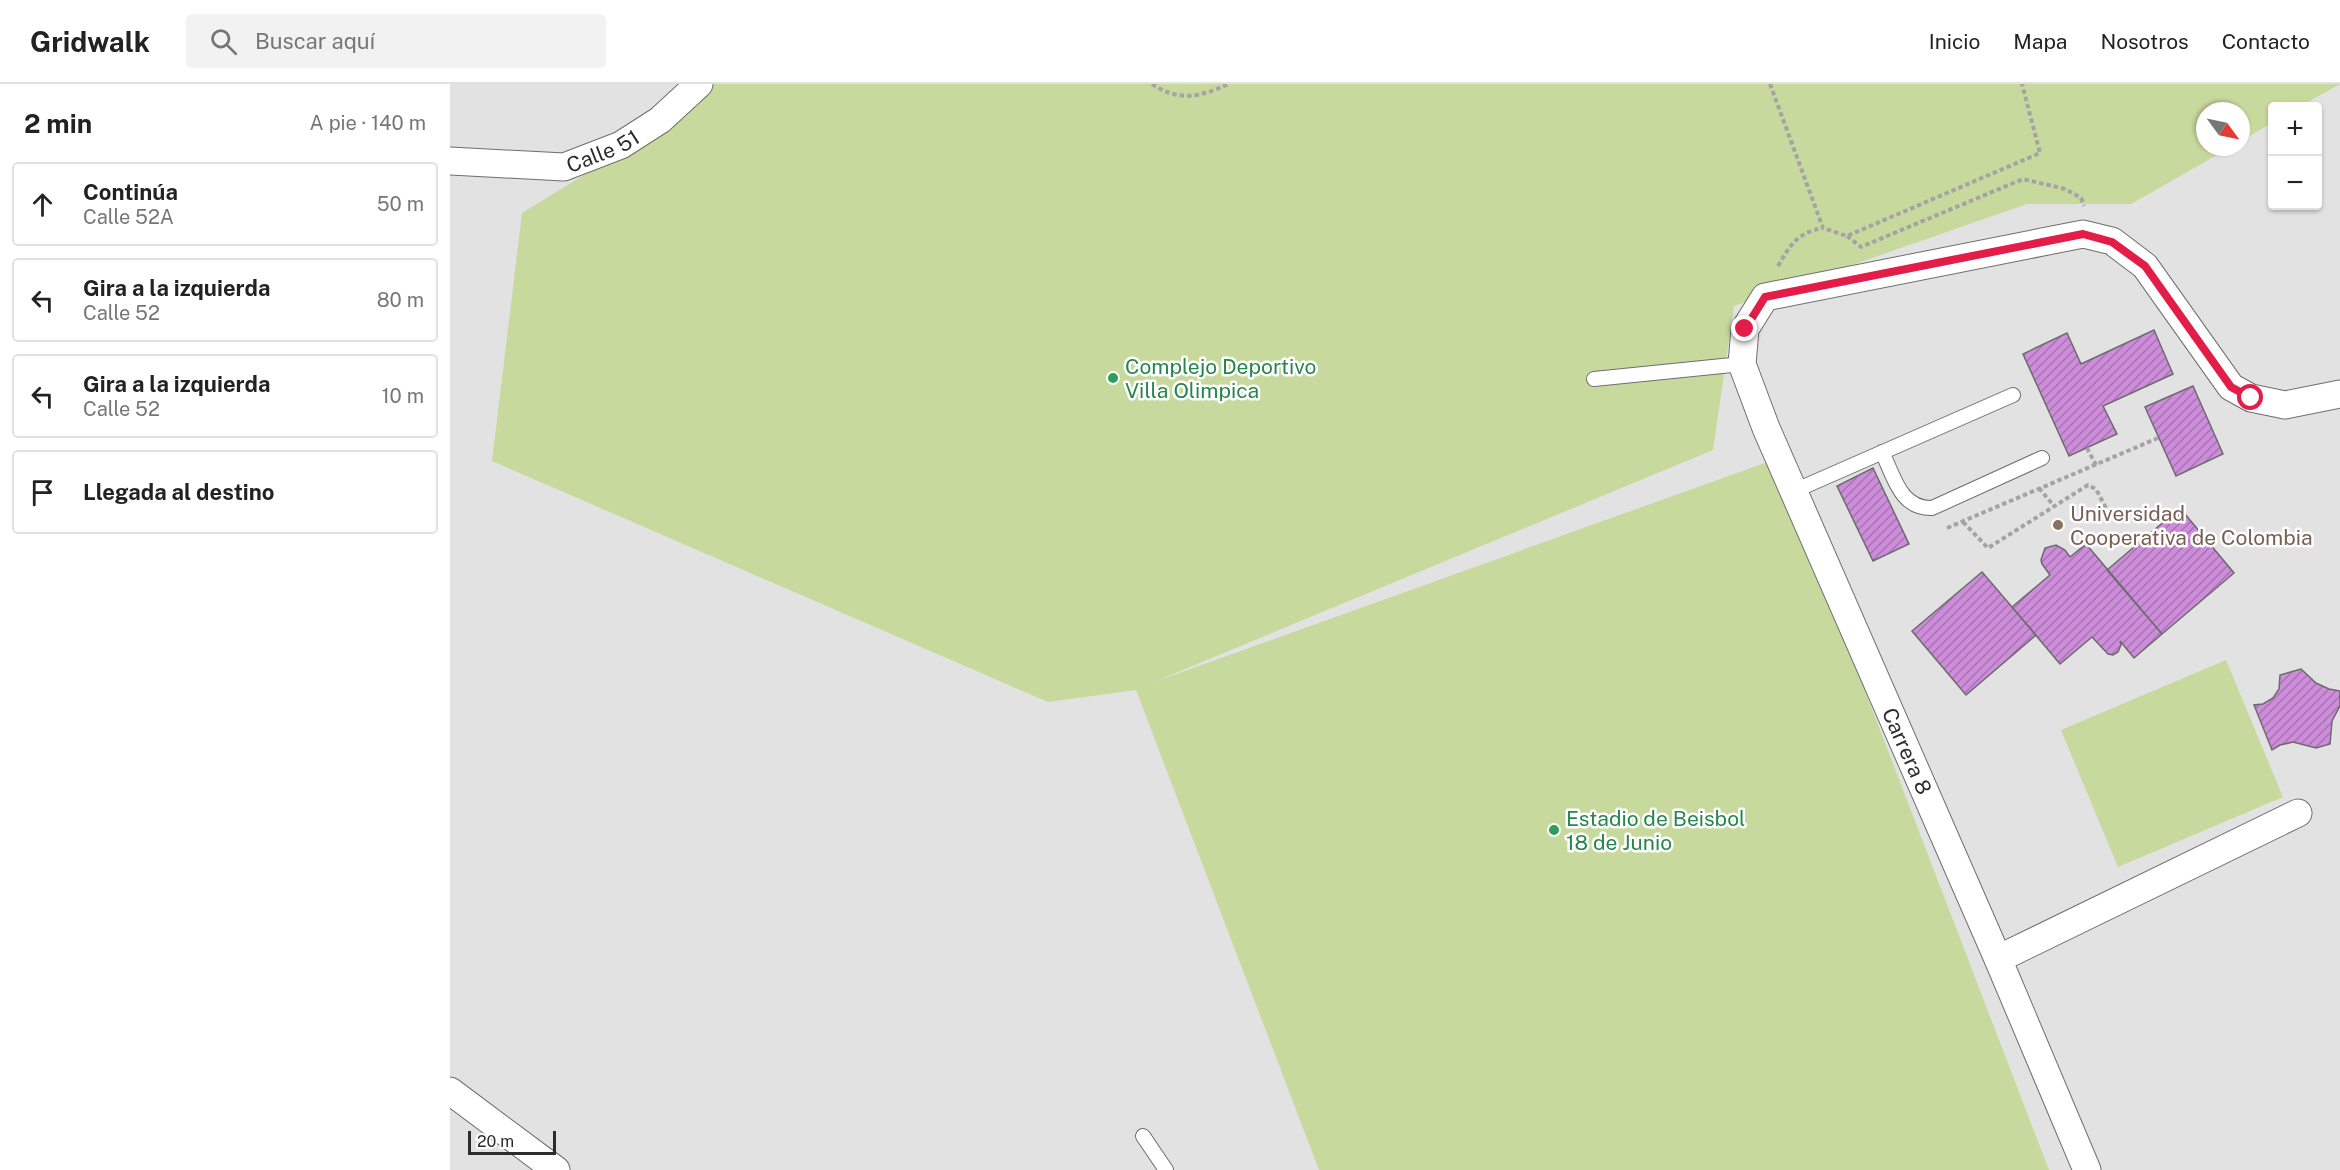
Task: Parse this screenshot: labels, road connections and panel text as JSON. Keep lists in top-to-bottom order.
{
  "streets": {
    "street": ["Calle 51", "Carrera 8"]
  },
  "places": ["Complejo Deportivo Villa Olimpica", "Universidad Cooperativa de Colombia", "Estadio de Beisbol 18 de Junio"],
  "scale_bar": "20 m",
  "north": "bottom right",
  "page": {
    "header": "Gridwalk",
    "search": "Buscar aquí",
    "nav": [
      "Inicio",
      "Mapa",
      "Nosotros",
      "Contacto"
    ],
    "heading": ["2 min", "A pie · 140 m"],
    "map_buttons": ["+", "−"],
    "list": [
      ["Continúa", "Calle 52A", "50 m"],
      ["Gira a la izquierda", "Calle 52", "80 m"],
      ["Gira a la izquierda", "Calle 52", "10 m"],
      "Llegada al destino"
    ],
    "scale": "20 m"
  }
}
